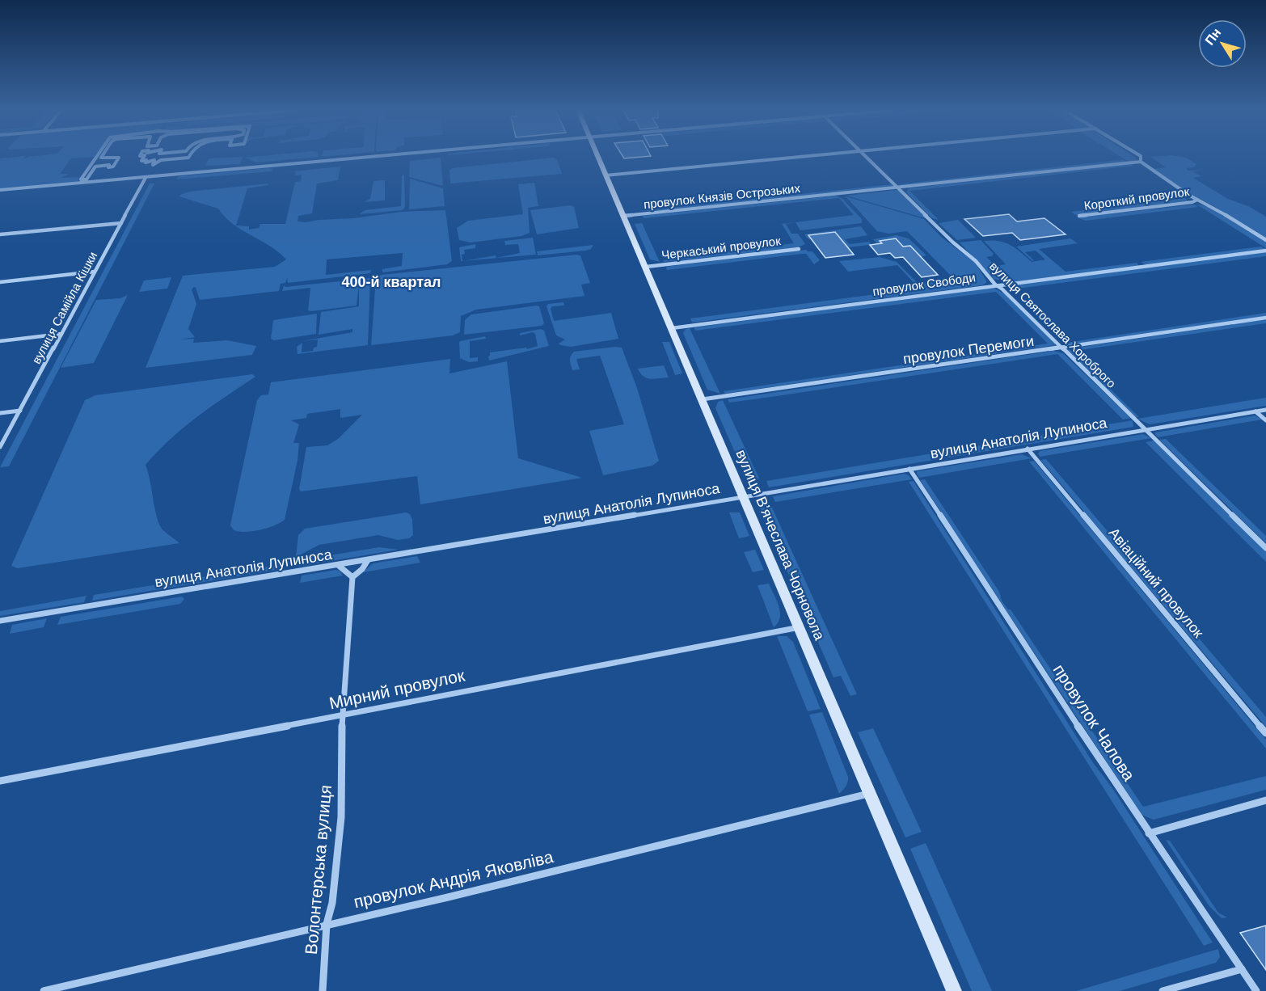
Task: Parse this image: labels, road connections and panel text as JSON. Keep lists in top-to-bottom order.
{
  "streets": {
    "main road": ["вулиця Вʼячеслава Чорновола"],
    "street": [
      "провулок Князів Острозьких",
      "Короткий провулок",
      "Черкаський провулок",
      "провулок Свободи",
      "вулиця Самійла Кішки",
      "вулиця Святослава Хороброго",
      "провулок Перемоги",
      "вулиця Анатолія Лупиноса",
      "Авіаційний провулок",
      "Мирний провулок",
      "провулок Чалова",
      "Волонтерська вулиця",
      "провулок Андрія Яковліва"
    ]
  },
  "crossings": [
    ["провулок Князів Острозьких", "вулиця Святослава Хороброго"],
    ["провулок Князів Острозьких", "вулиця Вʼячеслава Чорновола"],
    ["Черкаський провулок", "вулиця Вʼячеслава Чорновола"],
    ["провулок Свободи", "вулиця Святослава Хороброго"],
    ["провулок Свободи", "вулиця Вʼячеслава Чорновола"],
    ["вулиця Святослава Хороброго", "провулок Перемоги"],
    ["вулиця Святослава Хороброго", "вулиця Анатолія Лупиноса"],
    ["провулок Перемоги", "вулиця Вʼячеслава Чорновола"],
    ["вулиця Анатолія Лупиноса", "вулиця Вʼячеслава Чорновола"],
    ["вулиця Анатолія Лупиноса", "Авіаційний провулок"],
    ["вулиця Анатолія Лупиноса", "провулок Чалова"],
    ["вулиця Вʼячеслава Чорновола", "Мирний провулок"],
    ["вулиця Вʼячеслава Чорновола", "провулок Андрія Яковліва"],
    ["Мирний провулок", "Волонтерська вулиця"],
    ["Волонтерська вулиця", "провулок Андрія Яковліва"]
  ],
  "districts": ["400-й квартал"],
  "north": "top left"
}
